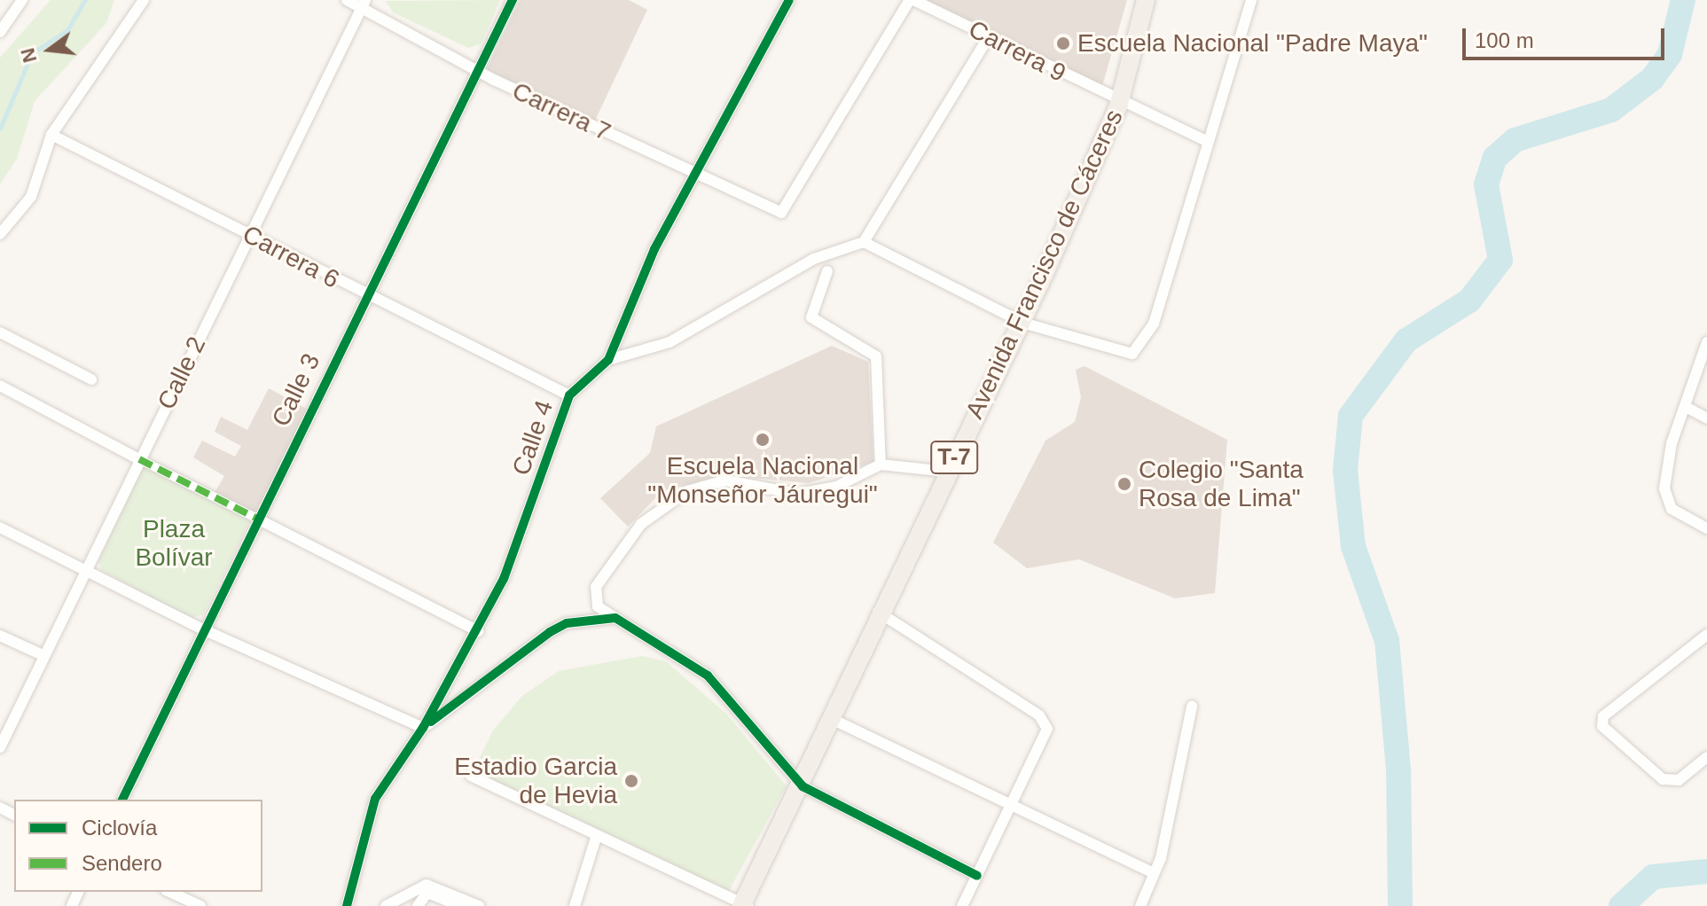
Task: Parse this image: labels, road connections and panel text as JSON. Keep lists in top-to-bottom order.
{
  "streets": {
    "main road": ["Avenida Francisco de Cáceres", "T-7"],
    "street": [
      "Carrera 9",
      "Carrera 7",
      "Carrera 6",
      "Calle 2",
      "Calle 3",
      "Calle 4"
    ]
  },
  "crossings": [
    ["Carrera 9", "Carrera 7"],
    ["Carrera 9", "Avenida Francisco de Cáceres"],
    ["Carrera 7", "Calle 2"],
    ["Carrera 7", "Calle 3"],
    ["Carrera 7", "Calle 4"],
    ["Carrera 6", "Calle 2"],
    ["Carrera 6", "Calle 3"],
    ["Carrera 6", "Calle 4"]
  ],
  "parks": ["Plaza Bolívar"],
  "places": [
    "Escuela Nacional \"Padre Maya\"",
    "Escuela Nacional \"Monseñor Jáuregui\"",
    "Colegio \"Santa Rosa de Lima\"",
    "Estadio Garcia de Hevia"
  ],
  "legend": ["Ciclovía", "Sendero"],
  "scale_bar": "100 m",
  "north": "left"
}
